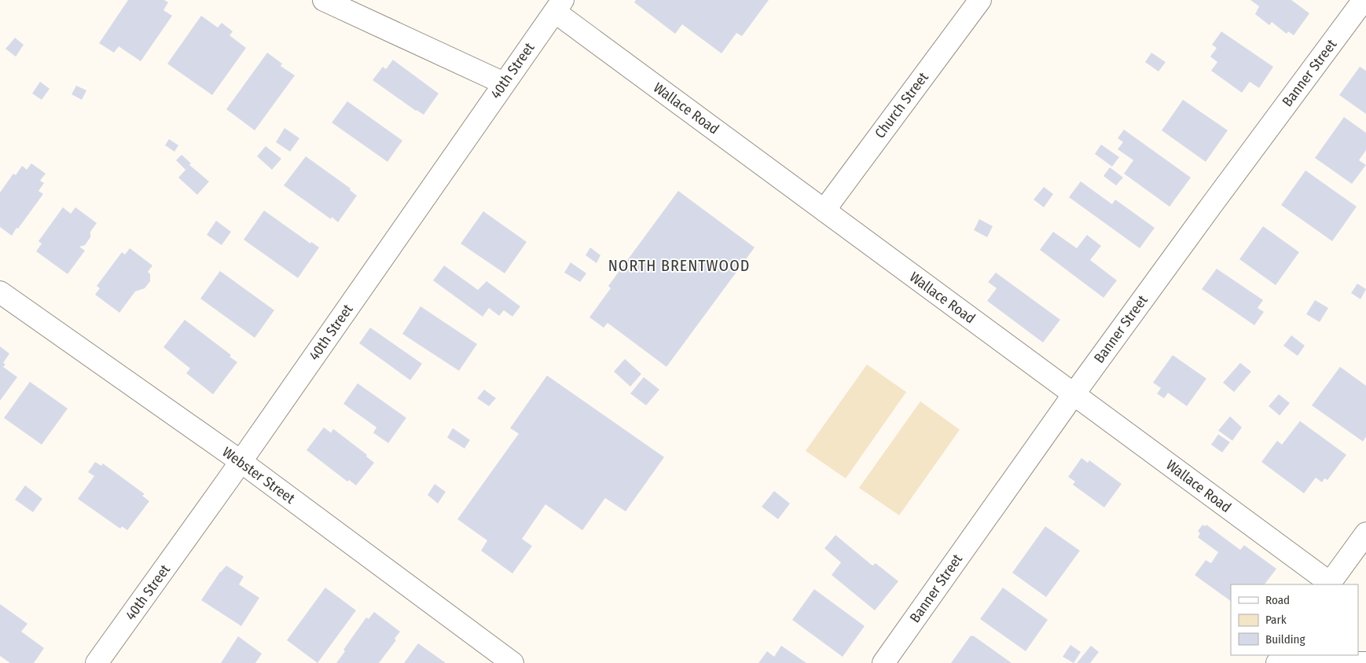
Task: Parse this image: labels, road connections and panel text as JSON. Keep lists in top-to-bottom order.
{
  "streets": {
    "street": [
      "40th Street",
      "Banner Street",
      "Church Street",
      "Wallace Road",
      "Webster Street"
    ]
  },
  "crossings": [
    ["40th Street", "Wallace Road"],
    ["40th Street", "Webster Street"],
    ["Banner Street", "Wallace Road"],
    ["Church Street", "Wallace Road"]
  ],
  "districts": ["NORTH BRENTWOOD"],
  "legend": ["Road", "Park", "Building"]
}
